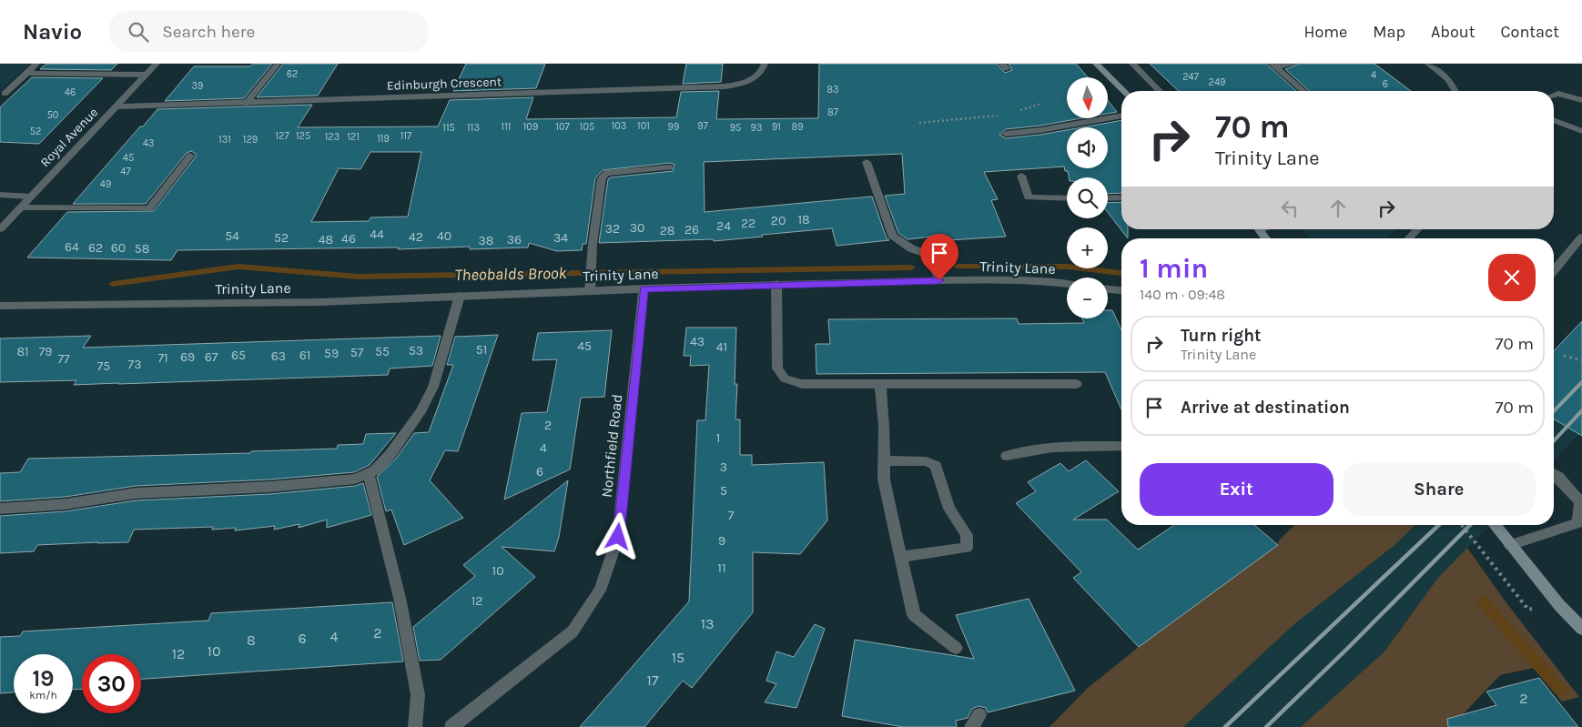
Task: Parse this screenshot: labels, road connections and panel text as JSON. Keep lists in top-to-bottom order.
{
  "streets": {
    "street": [
      "Edinburgh Crescent",
      "Royal Avenue",
      "Trinity Lane",
      "Northfield Road"
    ]
  },
  "crossings": [
    ["Edinburgh Crescent", "Royal Avenue"],
    ["Trinity Lane", "Northfield Road"]
  ],
  "water": ["Theobalds Brook"],
  "house_numbers": [
    "62",
    "4",
    "247",
    "249",
    "6",
    "39",
    "83",
    "46",
    "87",
    "50",
    "103",
    "101",
    "97",
    "111",
    "109",
    "107",
    "105",
    "99",
    "91",
    "89",
    "115",
    "113",
    "95",
    "93",
    "52",
    "127",
    "125",
    "117",
    "123",
    "121",
    "119",
    "131",
    "129",
    "43",
    "45",
    "47",
    "49",
    "18",
    "20",
    "22",
    "24",
    "30",
    "32",
    "26",
    "28",
    "44",
    "54",
    "40",
    "42",
    "52",
    "34",
    "46",
    "48",
    "36",
    "38",
    "64",
    "62",
    "60",
    "58",
    "43",
    "45",
    "41",
    "51",
    "53",
    "81",
    "79",
    "55",
    "57",
    "59",
    "65",
    "61",
    "63",
    "69",
    "67",
    "71",
    "77",
    "73",
    "75",
    "2",
    "1",
    "4",
    "3",
    "6",
    "5",
    "7",
    "9",
    "11",
    "10",
    "12",
    "13",
    "2",
    "4",
    "6",
    "8",
    "10",
    "12",
    "15",
    "17",
    "2"
  ],
  "north": "bottom",
  "page": {
    "header": "Navio",
    "search": "Search here",
    "nav": [
      "Home",
      "Map",
      "About",
      "Contact"
    ],
    "map_buttons": ["+", "−"],
    "turn": ["70 m", "Trinity Lane"],
    "heading": ["1 min", "140 m · 09:48"],
    "list": [
      {
        "name": "Turn right",
        "note": "Trinity Lane",
        "value": "70 m"
      },
      {
        "name": "Arrive at destination",
        "value": "70 m"
      }
    ],
    "buttons": ["Exit", "Share"],
    "speed": "19 km/h",
    "limit": "30"
  }
}
